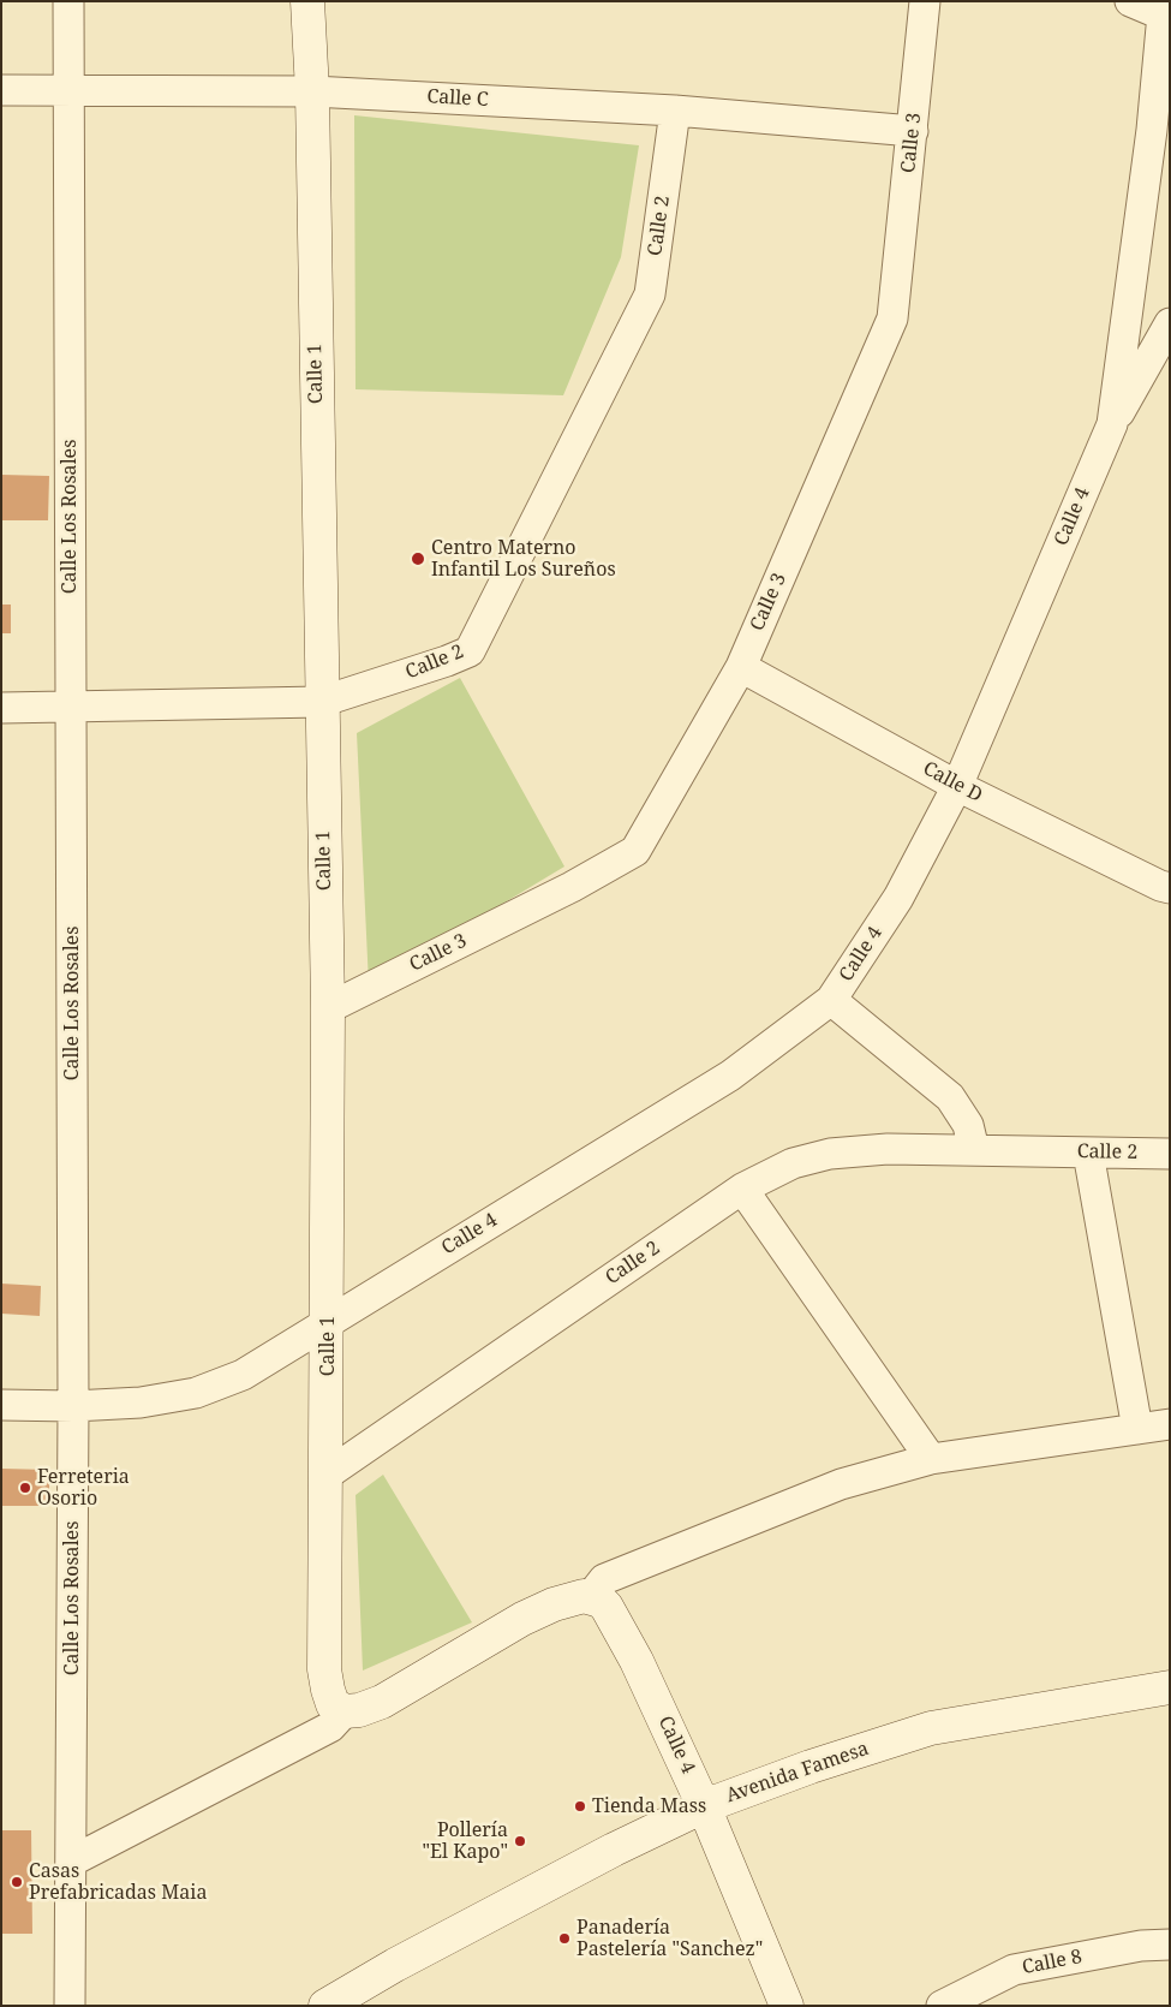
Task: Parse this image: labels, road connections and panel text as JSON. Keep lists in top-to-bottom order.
{
  "streets": {
    "street": [
      "Calle C",
      "Calle 3",
      "Calle 2",
      "Calle 1",
      "Calle Los Rosales",
      "Calle 4",
      "Calle D",
      "Avenida Famesa",
      "Calle 8"
    ]
  },
  "crossings": [
    ["Calle C", "Calle 3"],
    ["Calle C", "Calle 2"],
    ["Calle C", "Calle 1"],
    ["Calle C", "Calle Los Rosales"],
    ["Calle 3", "Calle 1"],
    ["Calle 3", "Calle D"],
    ["Calle 2", "Calle 1"],
    ["Calle 2", "Calle Los Rosales"],
    ["Calle 1", "Calle 4"],
    ["Calle Los Rosales", "Calle 4"],
    ["Calle 4", "Calle D"],
    ["Calle 4", "Avenida Famesa"]
  ],
  "places": [
    "Centro Materno Infantil Los Sureños",
    "Ferreteria Osorio",
    "Tienda Mass",
    "Pollería \"El Kapo\"",
    "Casas Prefabricadas Maia",
    "Panadería Pastelería \"Sanchez\""
  ]
}
